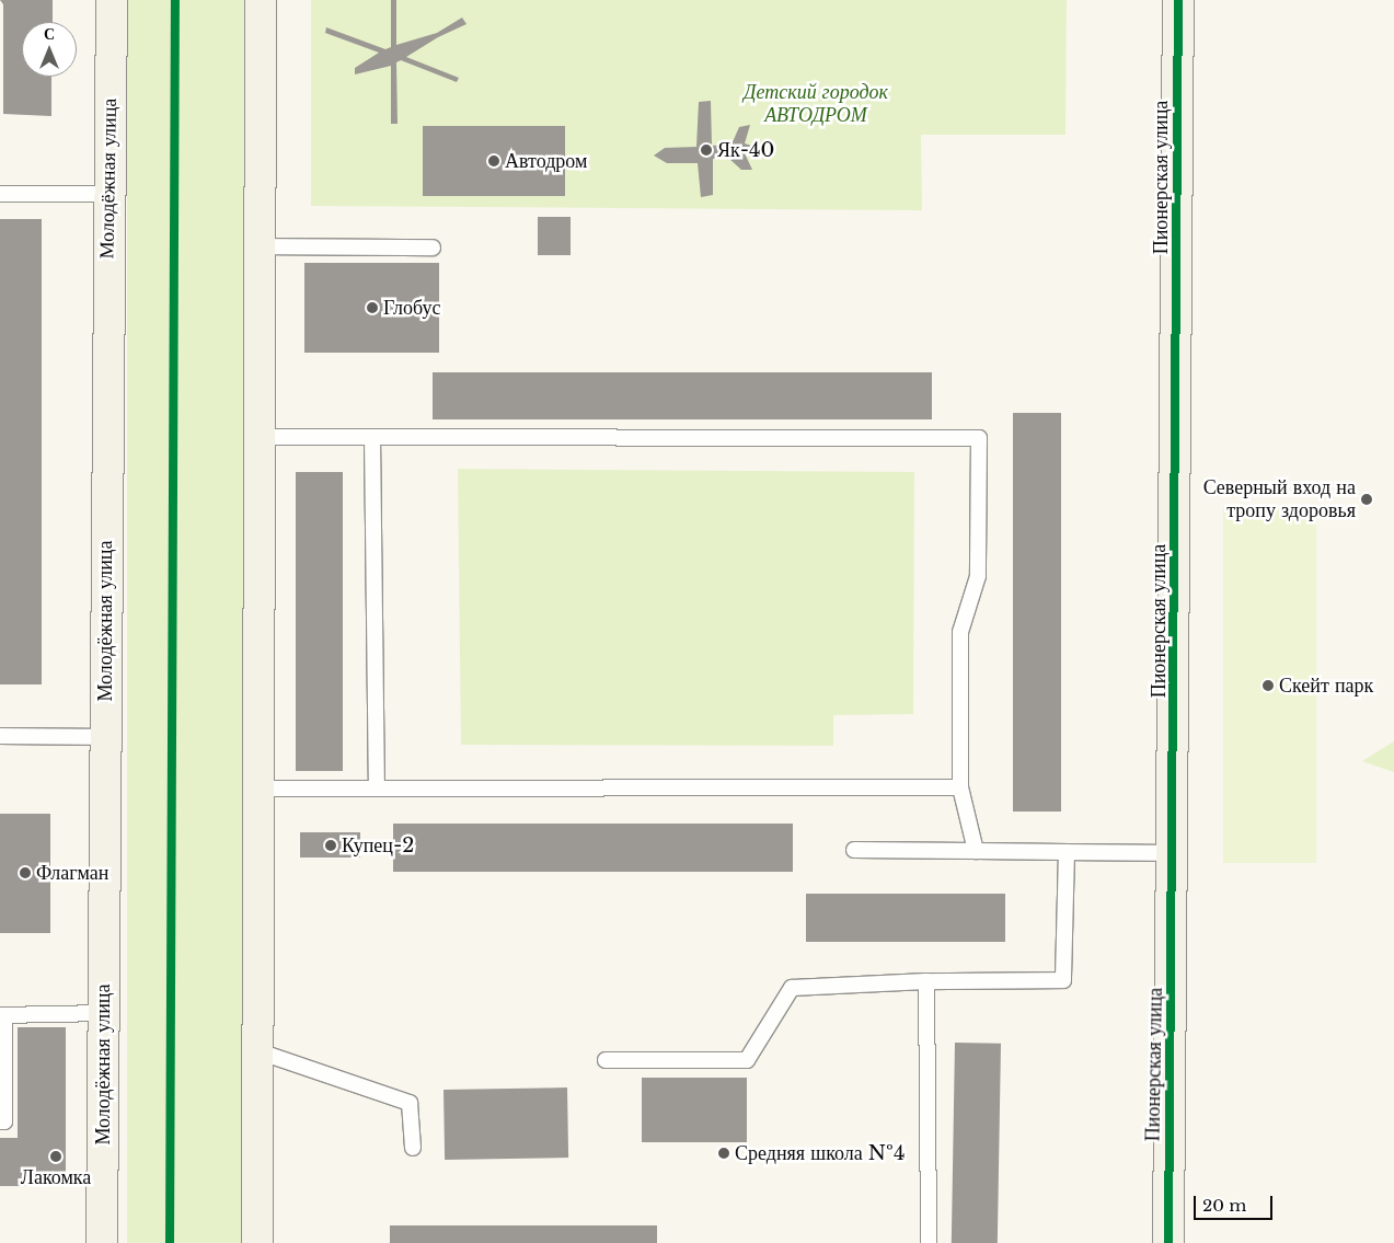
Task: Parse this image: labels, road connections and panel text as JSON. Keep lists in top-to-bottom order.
{
  "streets": {
    "main road": ["Пионерская улица", "Молодёжная улица"]
  },
  "parks": ["Детский городок АВТОДРОМ"],
  "places": [
    "Як-40",
    "Автодром",
    "Глобус",
    "Северный вход на тропу здоровья",
    "Скейт парк",
    "Купец-2",
    "Флагман",
    "Средняя школа №4",
    "Лакомка"
  ],
  "scale_bar": "20 m",
  "north": "top"
}
